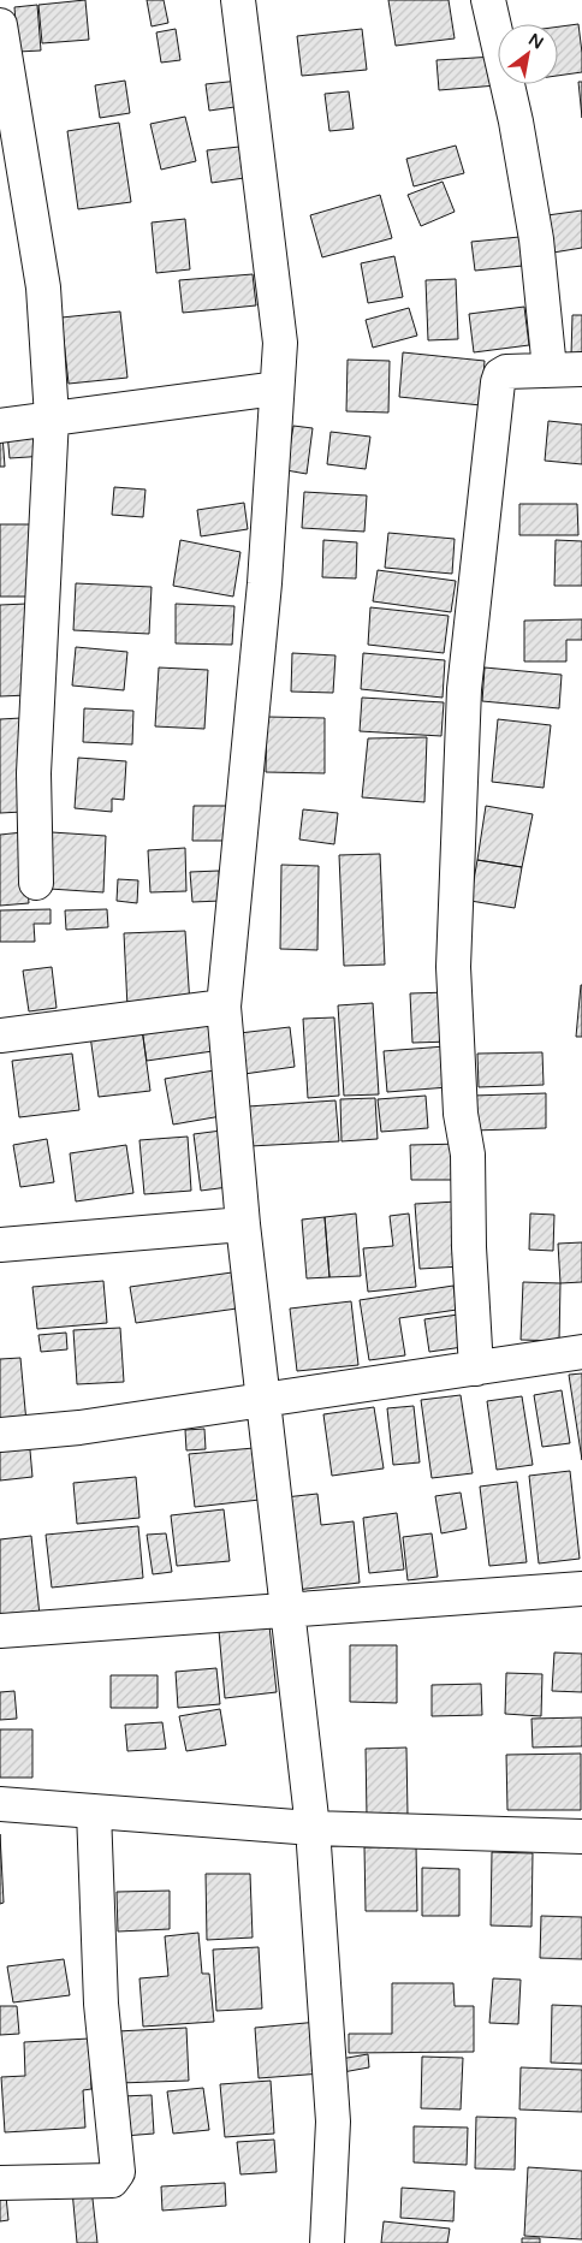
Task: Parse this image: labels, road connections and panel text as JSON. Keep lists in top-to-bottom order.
{
  "north": "top right"
}
